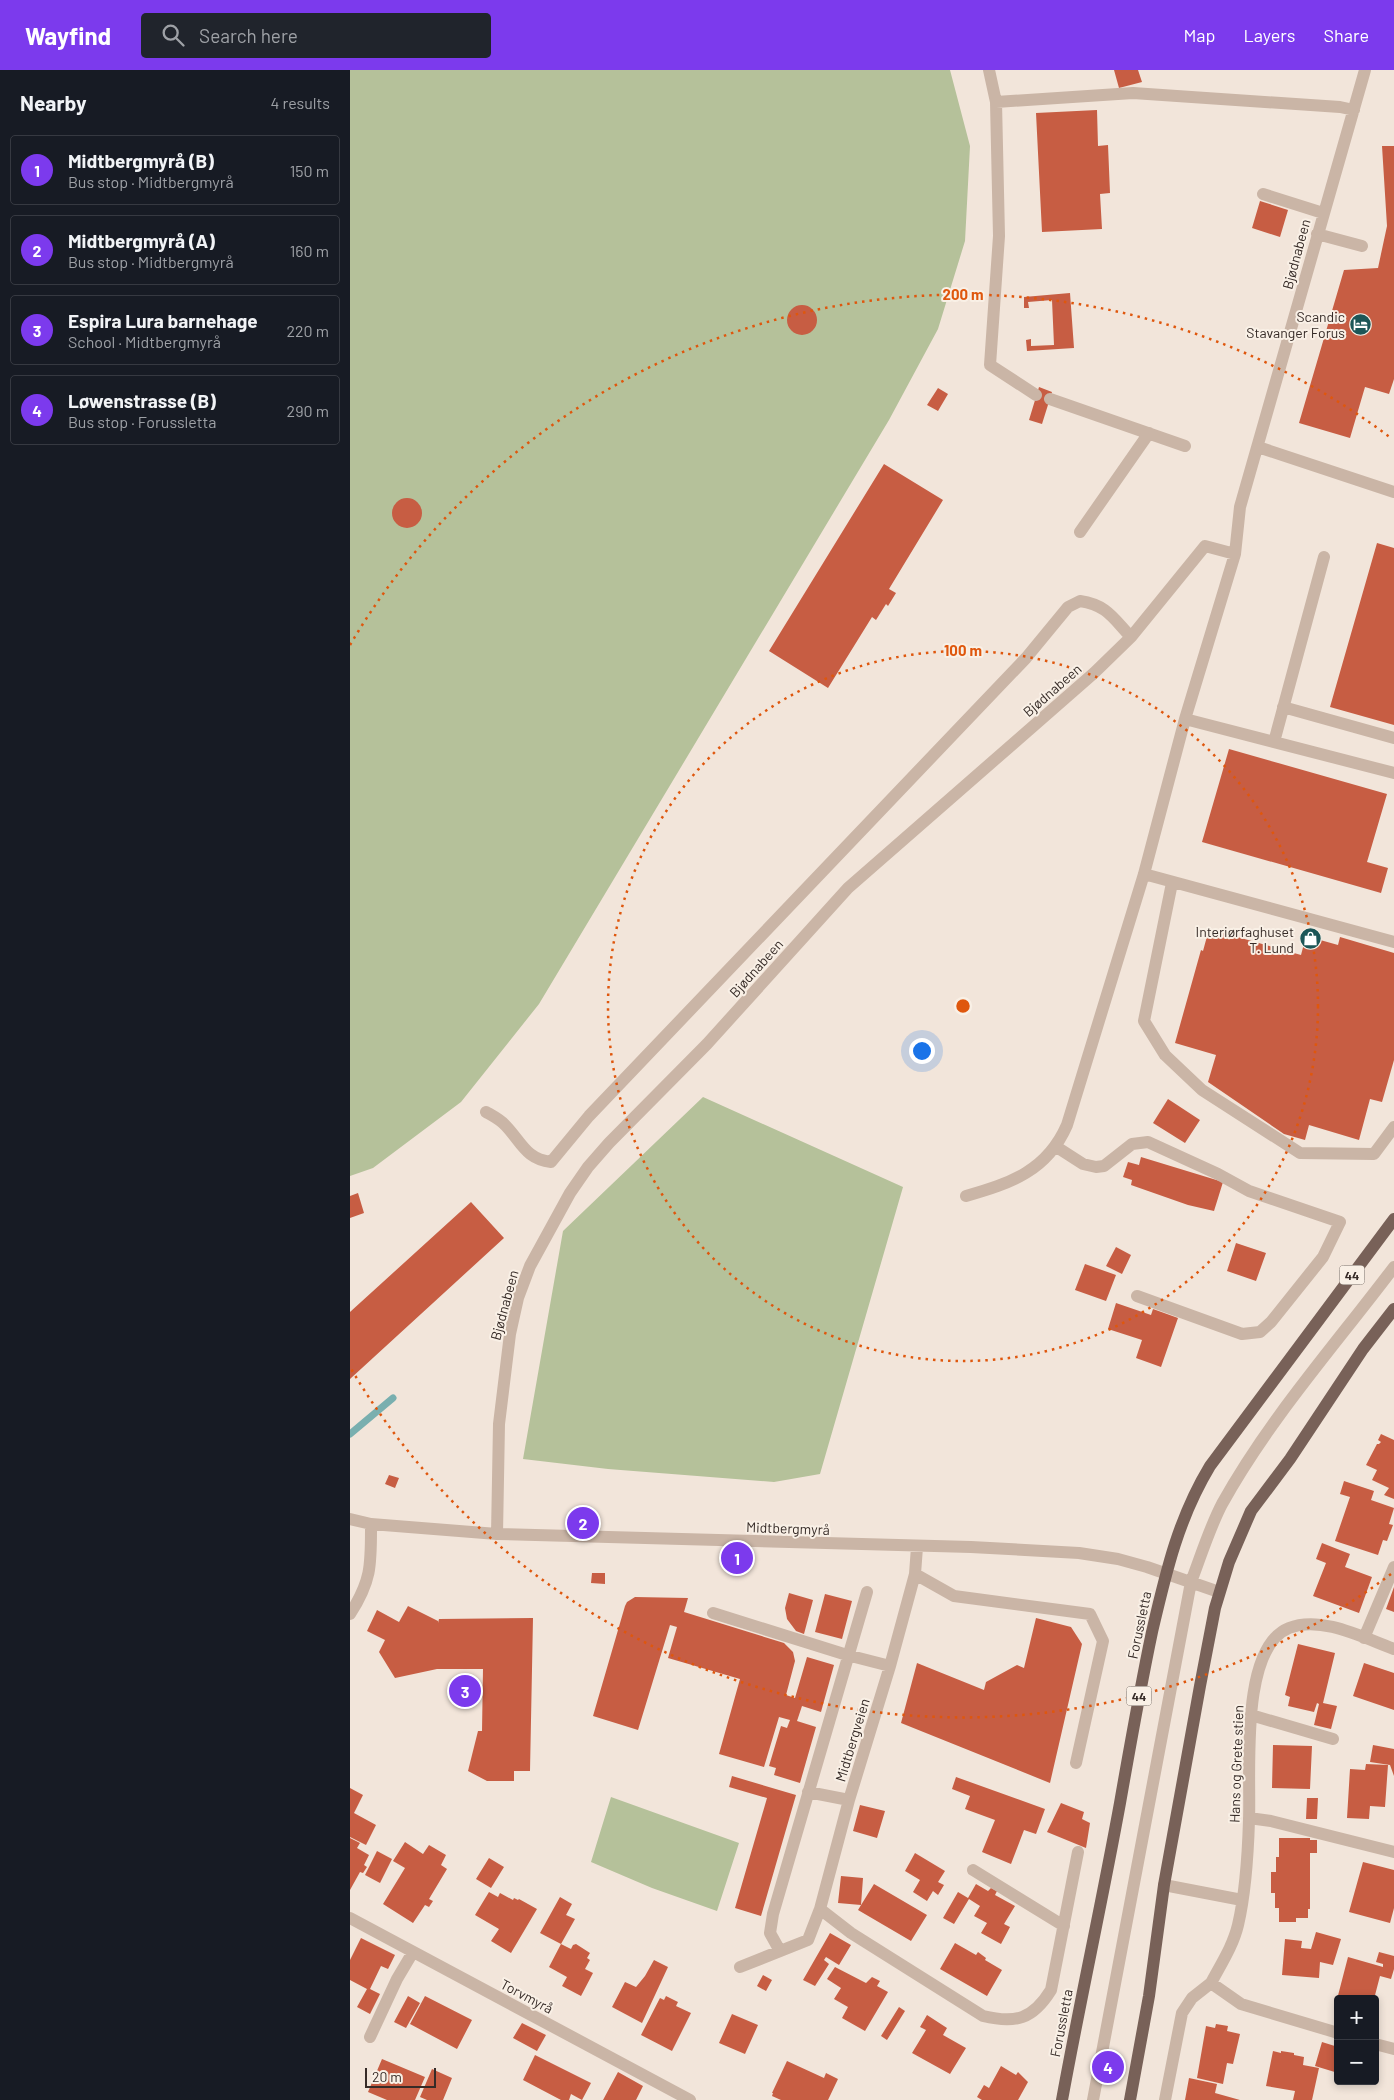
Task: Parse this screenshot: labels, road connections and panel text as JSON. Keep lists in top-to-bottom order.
{
  "streets": {
    "main road": ["44", "Forussletta"],
    "street": [
      "Bjødnabeen",
      "Midtbergmyrå",
      "Midtbergveien",
      "Hans og Grete stien",
      "Torvmyrå"
    ]
  },
  "crossings": [
    ["Bjødnabeen", "Midtbergmyrå"],
    ["Midtbergmyrå", "Forussletta"],
    ["Midtbergmyrå", "Midtbergveien"]
  ],
  "places": {
    "hotel": ["Scandic Stavanger Forus"],
    "shop": ["Interiørfaghuset T. Lund"]
  },
  "scale_bar": "20 m",
  "page": {
    "header": "Wayfind",
    "search": "Search here",
    "nav": ["Map", "Layers", "Share"],
    "heading": ["Nearby", "4 results"],
    "list": [
      {
        "mark": "1",
        "name": "Midtbergmyrå (B)",
        "note": "Bus stop · Midtbergmyrå",
        "value": "150 m"
      },
      {
        "mark": "2",
        "name": "Midtbergmyrå (A)",
        "note": "Bus stop · Midtbergmyrå",
        "value": "160 m"
      },
      {
        "mark": "3",
        "name": "Espira Lura barnehage",
        "note": "School · Midtbergmyrå",
        "value": "220 m"
      },
      {
        "mark": "4",
        "name": "Løwenstrasse (B)",
        "note": "Bus stop · Forussletta",
        "value": "290 m"
      }
    ],
    "pins": [
      "2",
      "1",
      "3",
      "4"
    ],
    "map_buttons": ["+", "−"],
    "scale": "20 m"
  },
  "rings": ["200 m", "100 m"]
}
